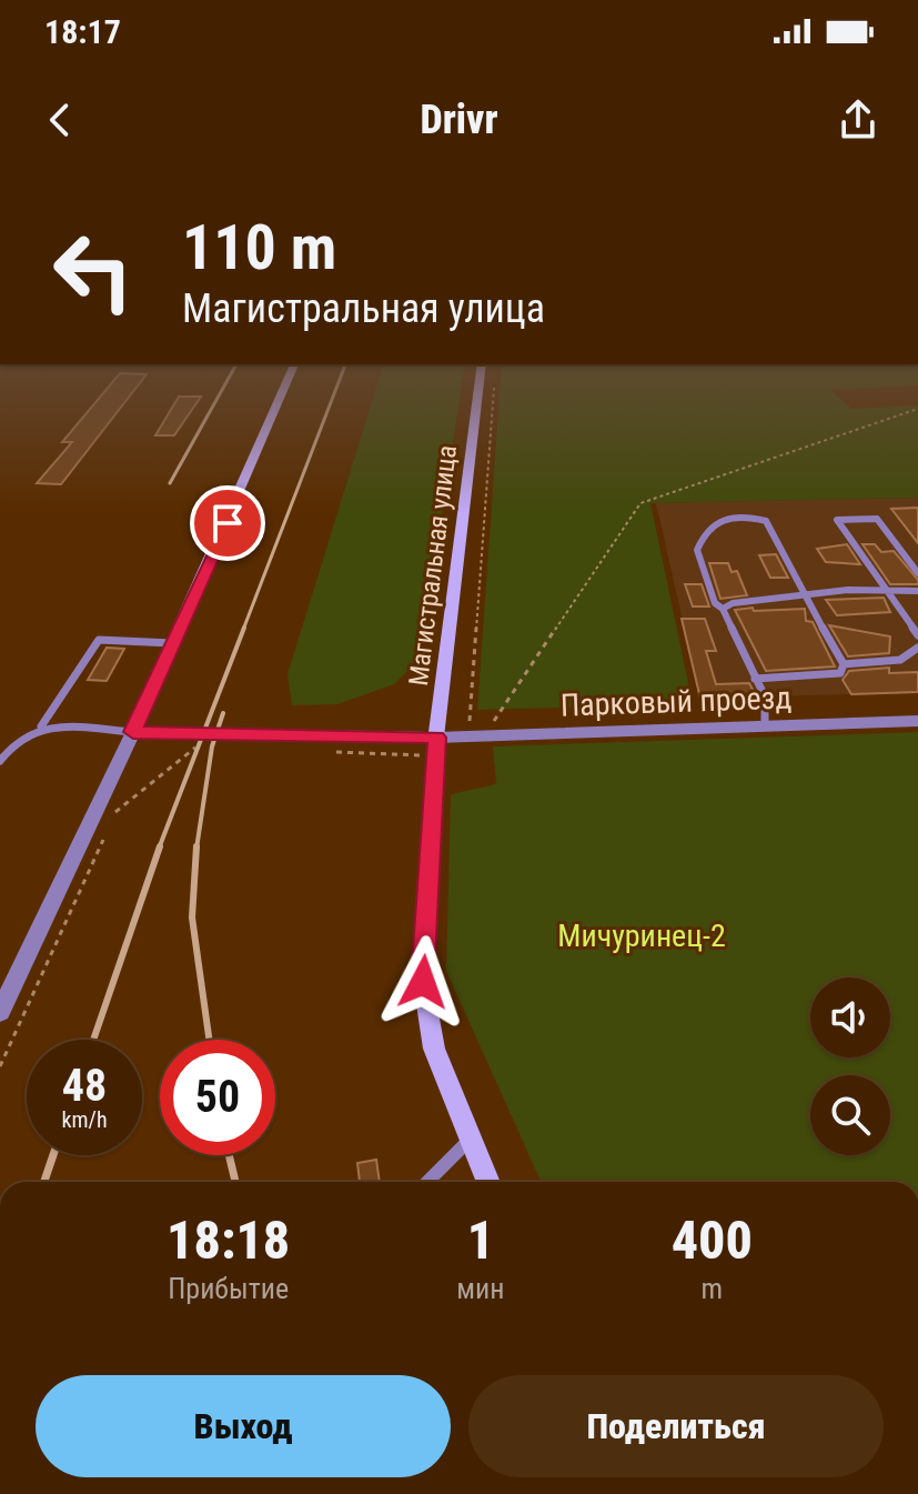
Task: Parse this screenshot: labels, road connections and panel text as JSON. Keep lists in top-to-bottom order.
{
  "streets": {
    "main road": ["Магистральная улица"],
    "street": ["Парковый проезд"]
  },
  "crossings": [
    ["Магистральная улица", "Парковый проезд"]
  ],
  "parks": ["Мичуринец-2"],
  "page": {
    "status": "18:17",
    "header": "Drivr",
    "turn": ["110 m", "Магистральная улица"],
    "speed": "48 km/h",
    "limit": "50",
    "eta": [
      "18:18",
      "Прибытие",
      "1",
      "мин",
      "400",
      "m"
    ],
    "buttons": ["Выход", "Поделиться"]
  }
}
